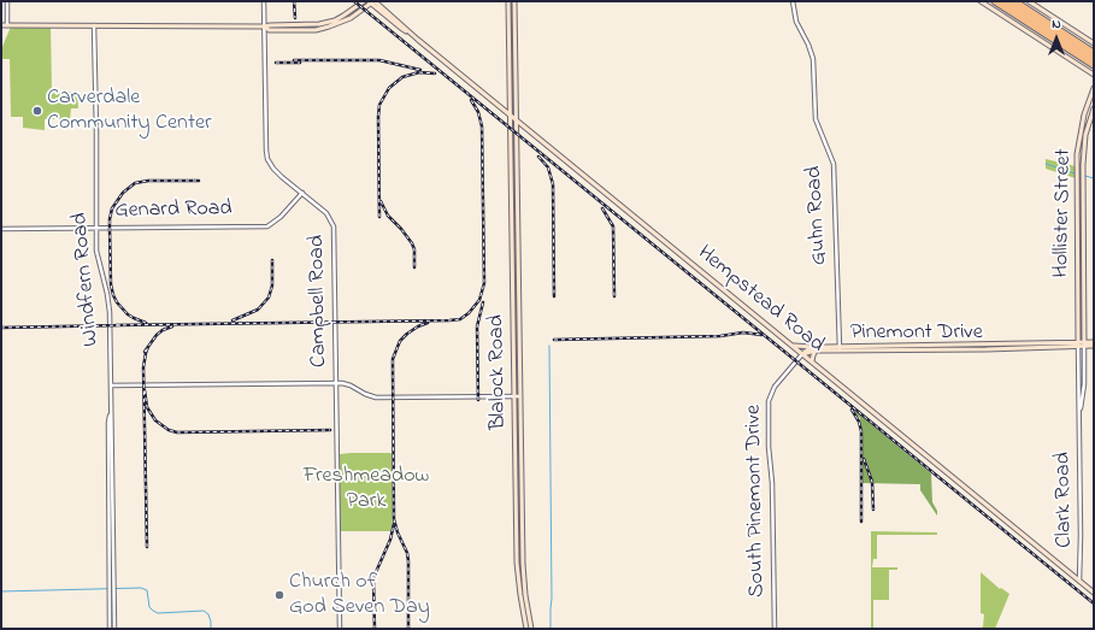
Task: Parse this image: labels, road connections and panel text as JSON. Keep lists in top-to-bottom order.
{
  "streets": {
    "main road": [
      "Hollister Street",
      "Hempstead Road",
      "Pinemont Drive",
      "Blalock Road"
    ],
    "street": [
      "Genard Road",
      "Guhn Road",
      "Windfern Road",
      "Campbell Road",
      "Clark Road",
      "South Pinemont Drive"
    ]
  },
  "crossings": [
    ["Genard Road", "Windfern Road"],
    ["Genard Road", "Campbell Road"],
    ["Hollister Street", "Pinemont Drive"],
    ["Hollister Street", "Clark Road"],
    ["Guhn Road", "Pinemont Drive"],
    ["Hempstead Road", "Pinemont Drive"],
    ["Hempstead Road", "Blalock Road"],
    ["Hempstead Road", "Clark Road"],
    ["Hempstead Road", "South Pinemont Drive"],
    ["Pinemont Drive", "Clark Road"],
    ["Pinemont Drive", "South Pinemont Drive"]
  ],
  "parks": ["Freshmeadow Park"],
  "places": ["Carverdale Community Center", "Church of God Seven Day"],
  "north": "top"
}
